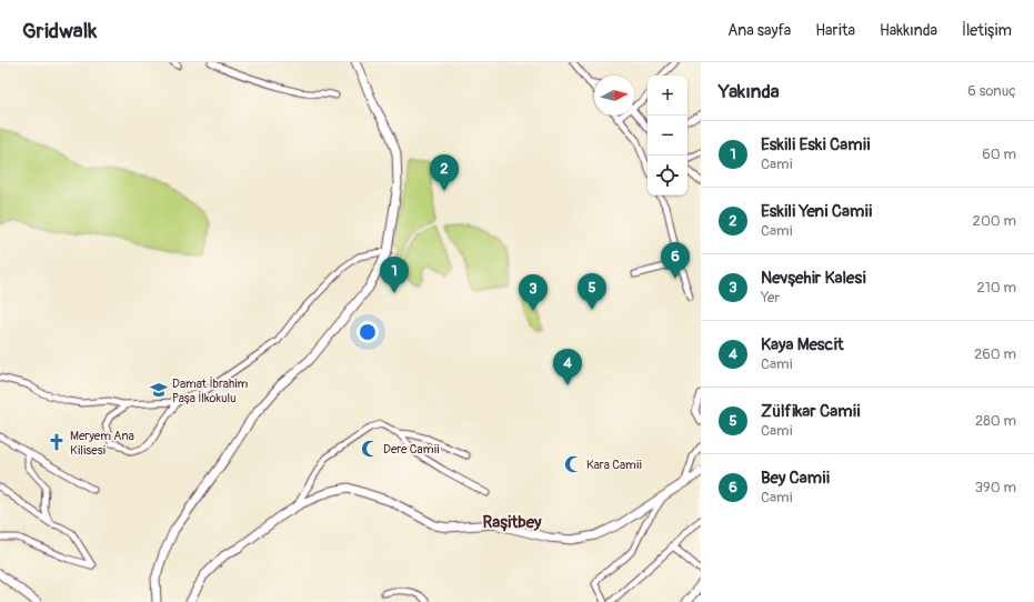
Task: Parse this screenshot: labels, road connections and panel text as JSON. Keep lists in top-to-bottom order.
{
  "districts": ["Raşitbey"],
  "places": {
    "school or university": ["Damat İbrahim Paşa İlkokulu"],
    "church": ["Meryem Ana Kilisesi"],
    "mosque": ["Dere Camii", "Kara Camii"]
  },
  "north": "right",
  "page": {
    "header": "Gridwalk",
    "nav": [
      "Ana sayfa",
      "Harita",
      "Hakkında",
      "İletişim"
    ],
    "heading": ["Yakında", "6 sonuç"],
    "map_buttons": ["+", "−"],
    "list": [
      {
        "mark": "1",
        "name": "Eskili Eski Camii",
        "note": "Cami",
        "value": "60 m"
      },
      {
        "mark": "2",
        "name": "Eskili Yeni Camii",
        "note": "Cami",
        "value": "200 m"
      },
      {
        "mark": "3",
        "name": "Nevşehir Kalesi",
        "note": "Yer",
        "value": "210 m"
      },
      {
        "mark": "4",
        "name": "Kaya Mescit",
        "note": "Cami",
        "value": "260 m"
      },
      {
        "mark": "5",
        "name": "Zülfikar Camii",
        "note": "Cami",
        "value": "280 m"
      },
      {
        "mark": "6",
        "name": "Bey Camii",
        "note": "Cami",
        "value": "390 m"
      }
    ],
    "pins": [
      "2",
      "6",
      "1",
      "5",
      "3",
      "4"
    ]
  }
}
